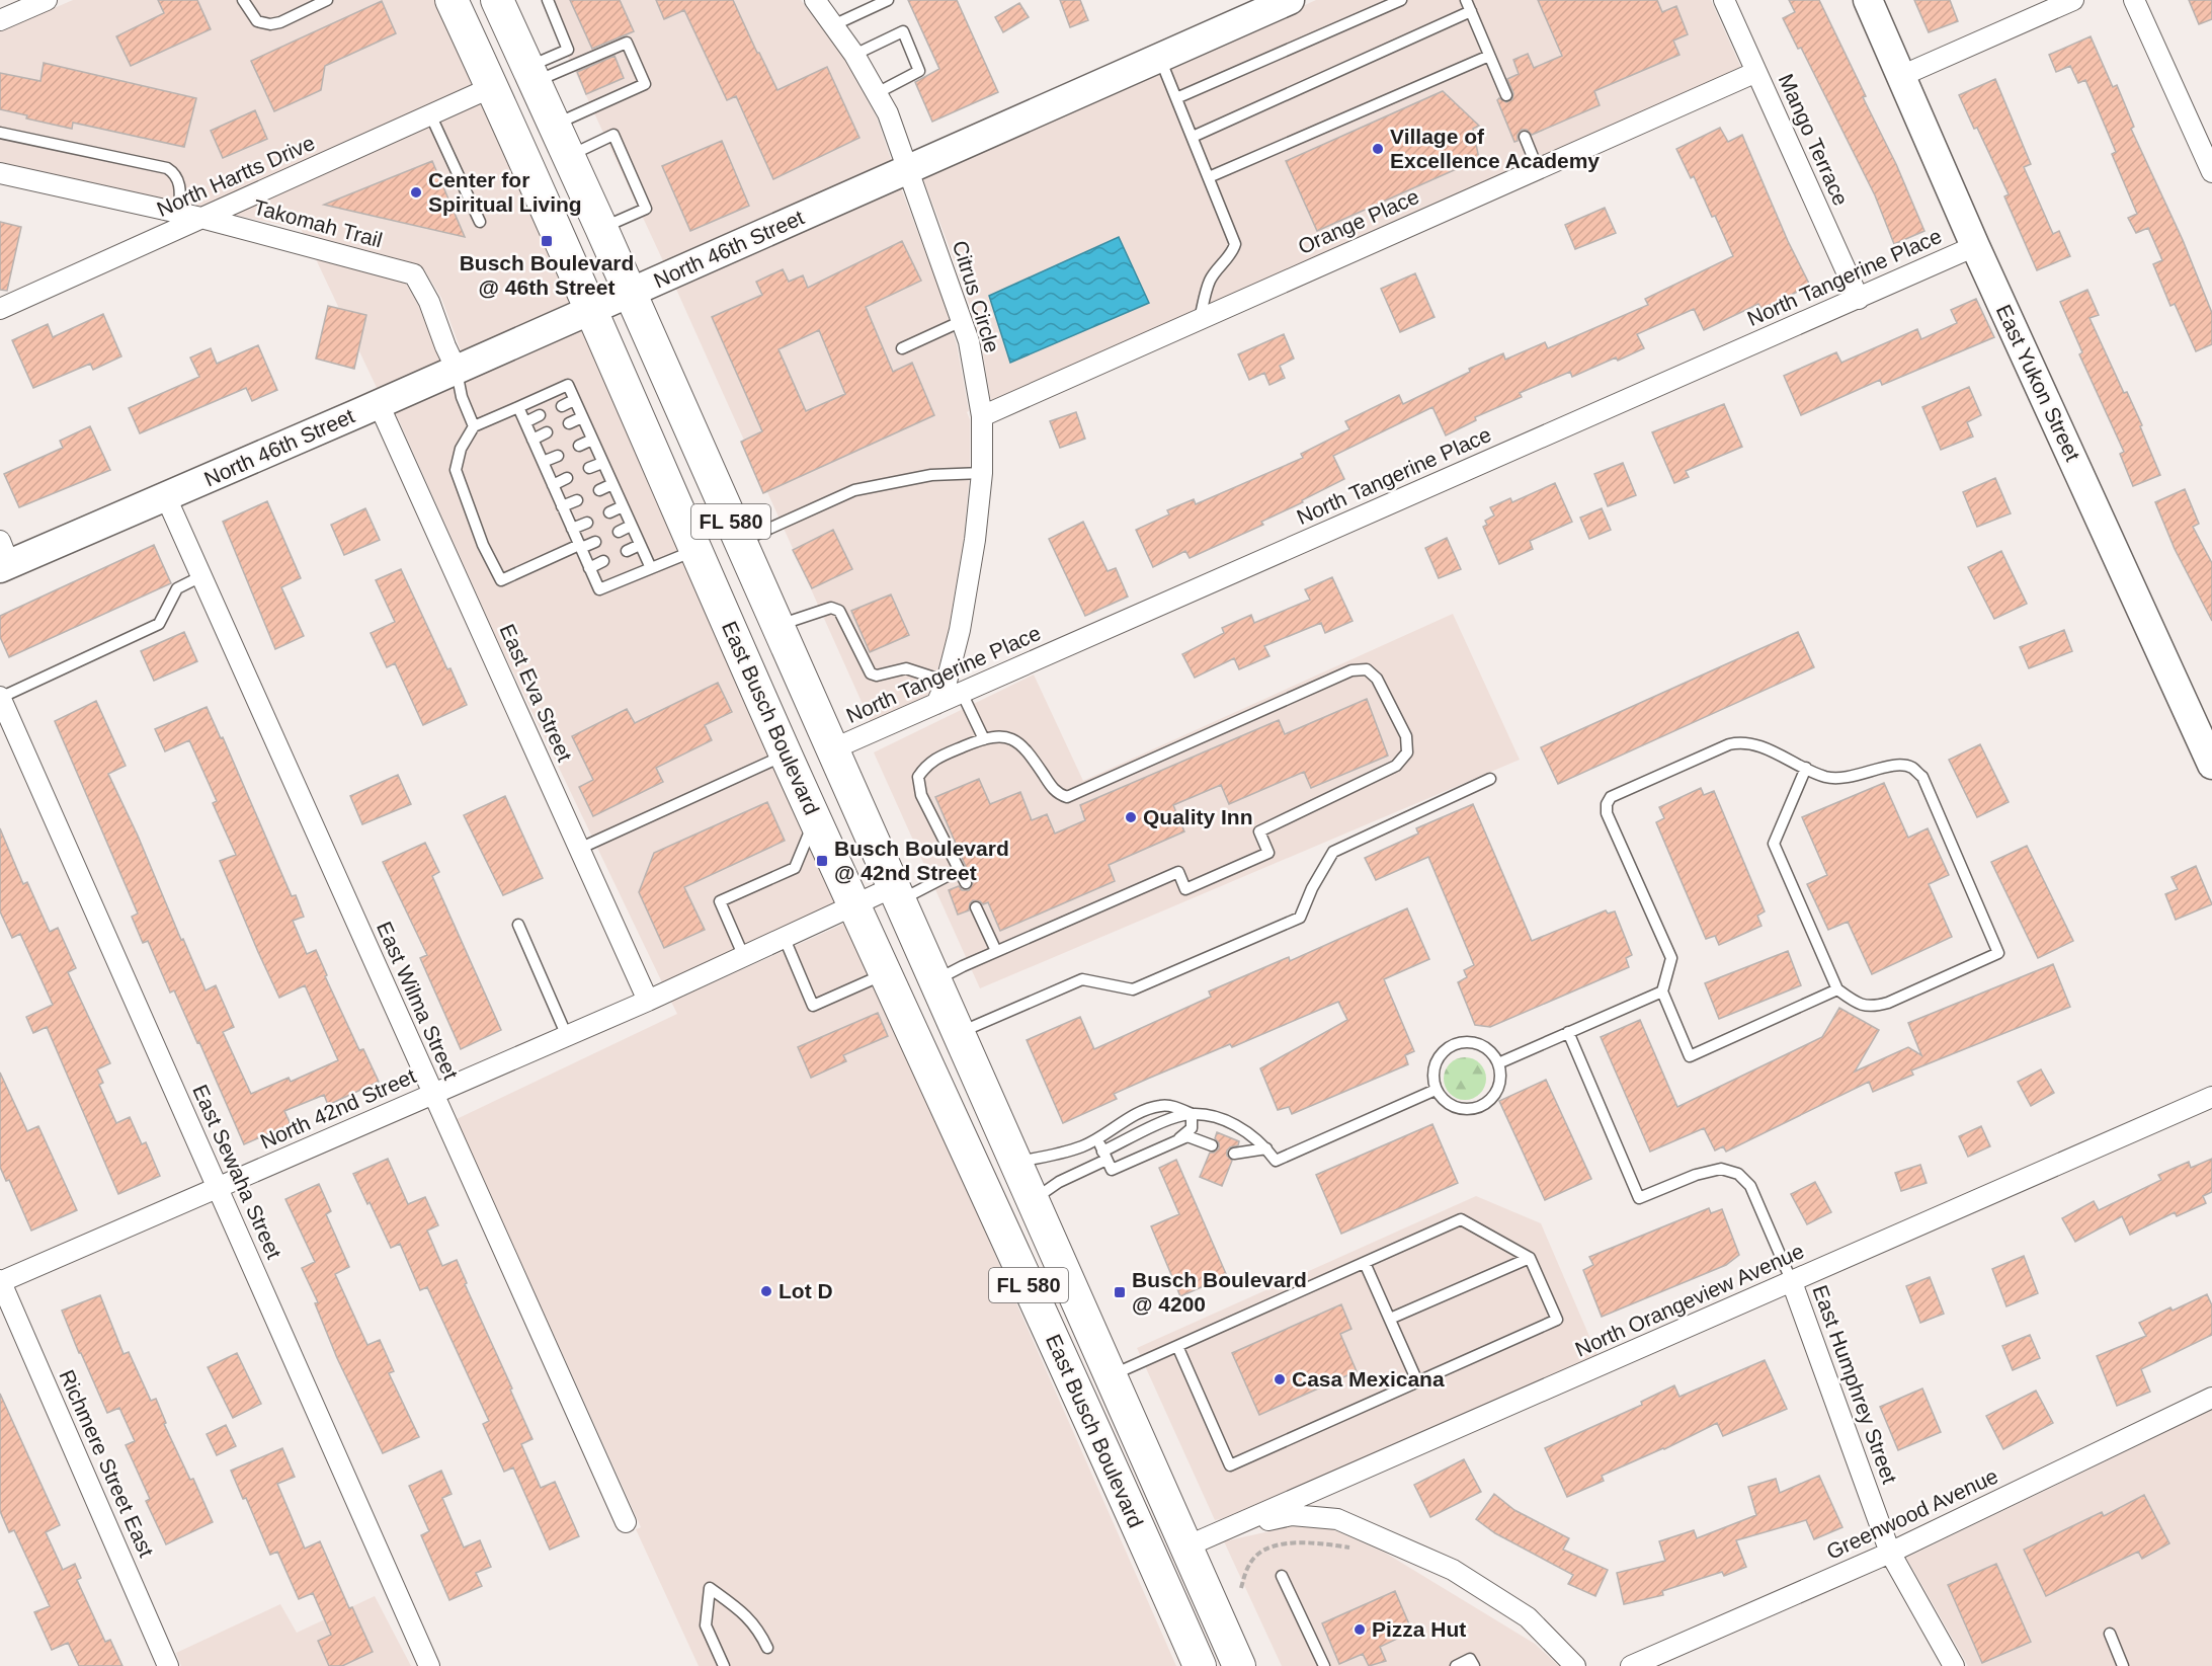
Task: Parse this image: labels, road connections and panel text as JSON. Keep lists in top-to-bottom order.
{
  "streets": {
    "main road": ["FL 580", "East Busch Boulevard"],
    "street": [
      "Mango Terrace",
      "North Hartts Drive",
      "Orange Place",
      "Takomah Trail",
      "North 46th Street",
      "North Tangerine Place",
      "Citrus Circle",
      "East Yukon Street",
      "East Eva Street",
      "East Wilma Street",
      "North 42nd Street",
      "East Sewaha Street",
      "North Orangeview Avenue",
      "East Humphrey Street",
      "Richmere Street East",
      "Greenwood Avenue"
    ]
  },
  "crossings": [
    ["Mango Terrace", "Orange Place"],
    ["Mango Terrace", "North Tangerine Place"],
    ["North Hartts Drive", "Takomah Trail"],
    ["North Hartts Drive", "East Busch Boulevard"],
    ["Orange Place", "Citrus Circle"],
    ["Takomah Trail", "North 46th Street"],
    ["North 46th Street", "Citrus Circle"],
    ["North 46th Street", "East Eva Street"],
    ["North 46th Street", "East Busch Boulevard"],
    ["North 46th Street", "East Wilma Street"],
    ["North Tangerine Place", "Citrus Circle"],
    ["North Tangerine Place", "East Yukon Street"],
    ["North Tangerine Place", "East Busch Boulevard"],
    ["East Eva Street", "North 42nd Street"],
    ["East Busch Boulevard", "North 42nd Street"],
    ["East Busch Boulevard", "North Orangeview Avenue"],
    ["East Wilma Street", "North 42nd Street"],
    ["North 42nd Street", "East Sewaha Street"],
    ["North 42nd Street", "Richmere Street East"],
    ["North Orangeview Avenue", "East Humphrey Street"],
    ["East Humphrey Street", "Greenwood Avenue"]
  ],
  "places": {
    "other": [
      "Village of Excellence Academy",
      "Center for Spiritual Living",
      "Quality Inn",
      "Lot D",
      "Casa Mexicana",
      "Pizza Hut"
    ],
    "transit": ["Busch Boulevard @ 46th Street", "Busch Boulevard @ 42nd Street", "Busch Boulevard @ 4200"]
  }
}
